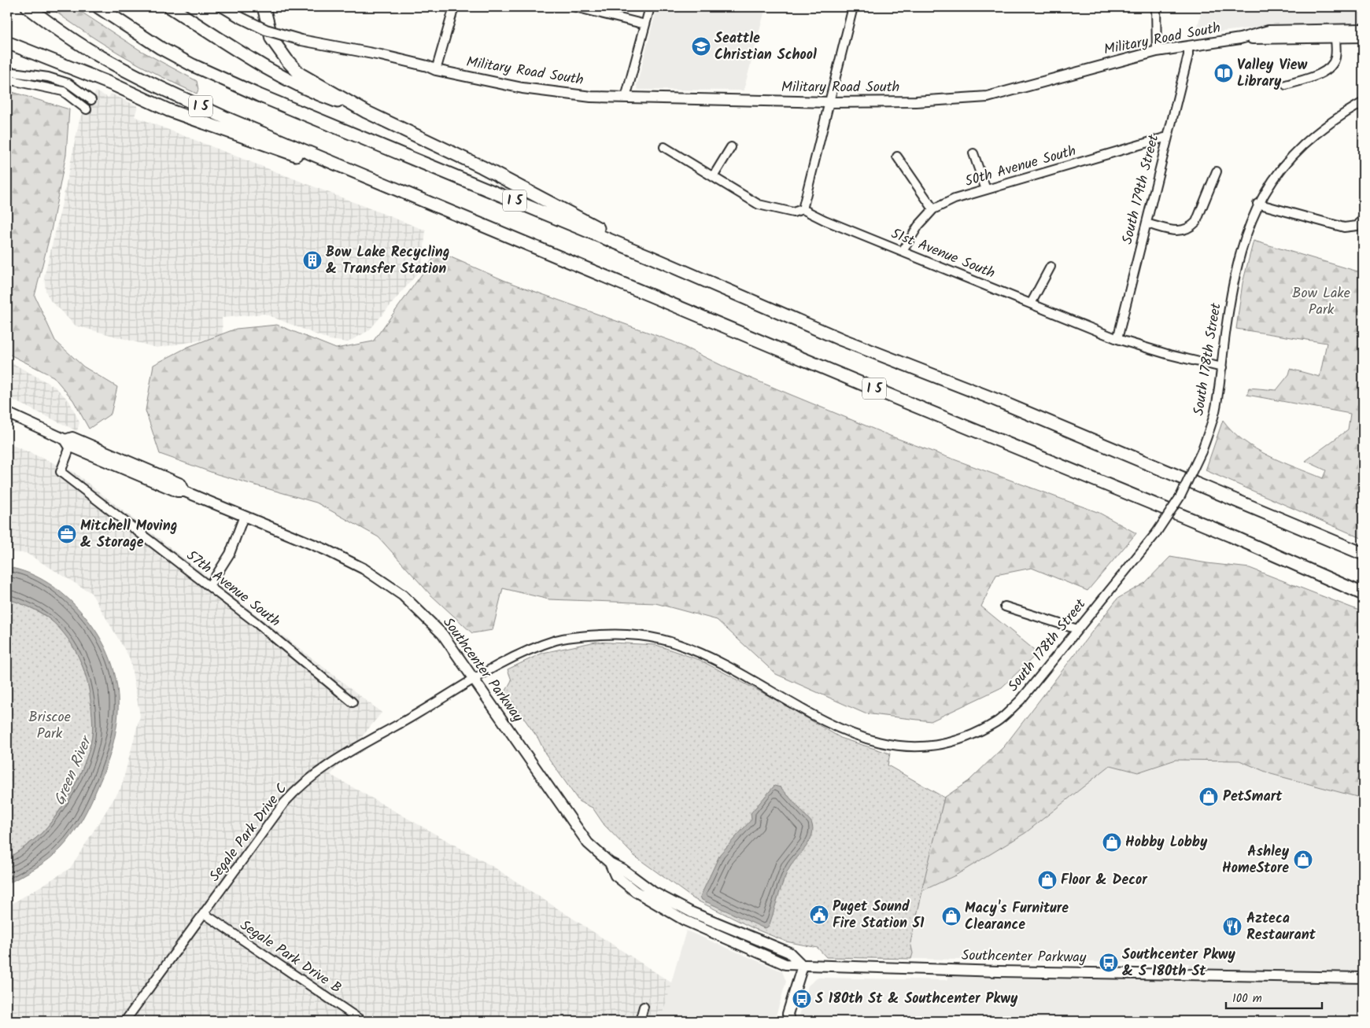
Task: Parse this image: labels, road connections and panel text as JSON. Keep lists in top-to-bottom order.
{
  "streets": {
    "highway": ["I 5"],
    "main road": ["Military Road South", "Southcenter Parkway"],
    "street": [
      "50th Avenue South",
      "South 179th Street",
      "51st Avenue South",
      "South 178th Street",
      "57th Avenue South",
      "Segale Park Drive C",
      "Segale Park Drive B"
    ]
  },
  "crossings": [
    ["Military Road South", "South 179th Street"],
    ["50th Avenue South", "South 179th Street"],
    ["50th Avenue South", "51st Avenue South"],
    ["South 179th Street", "51st Avenue South"],
    ["51st Avenue South", "South 178th Street"],
    ["South 178th Street", "Southcenter Parkway"],
    ["South 178th Street", "Segale Park Drive C"],
    ["57th Avenue South", "Southcenter Parkway"],
    ["Southcenter Parkway", "Segale Park Drive C"],
    ["Segale Park Drive C", "Segale Park Drive B"]
  ],
  "water": ["Green River"],
  "parks": ["Bow Lake Park", "Briscoe Park"],
  "places": {
    "school or university": ["Seattle Christian School"],
    "library": ["Valley View Library"],
    "building": ["Bow Lake Recycling & Transfer Station"],
    "office": ["Mitchell Moving & Storage"],
    "shop": [
      "PetSmart",
      "Hobby Lobby",
      "Ashley HomeStore",
      "Floor & Decor",
      "Macy's Furniture Clearance"
    ],
    "public building": ["Puget Sound Fire Station 51"],
    "restaurant": ["Azteca Restaurant"],
    "bus stop": ["Southcenter Pkwy & S 180th St", "S 180th St & Southcenter Pkwy"]
  },
  "scale_bar": "100 m"
}
